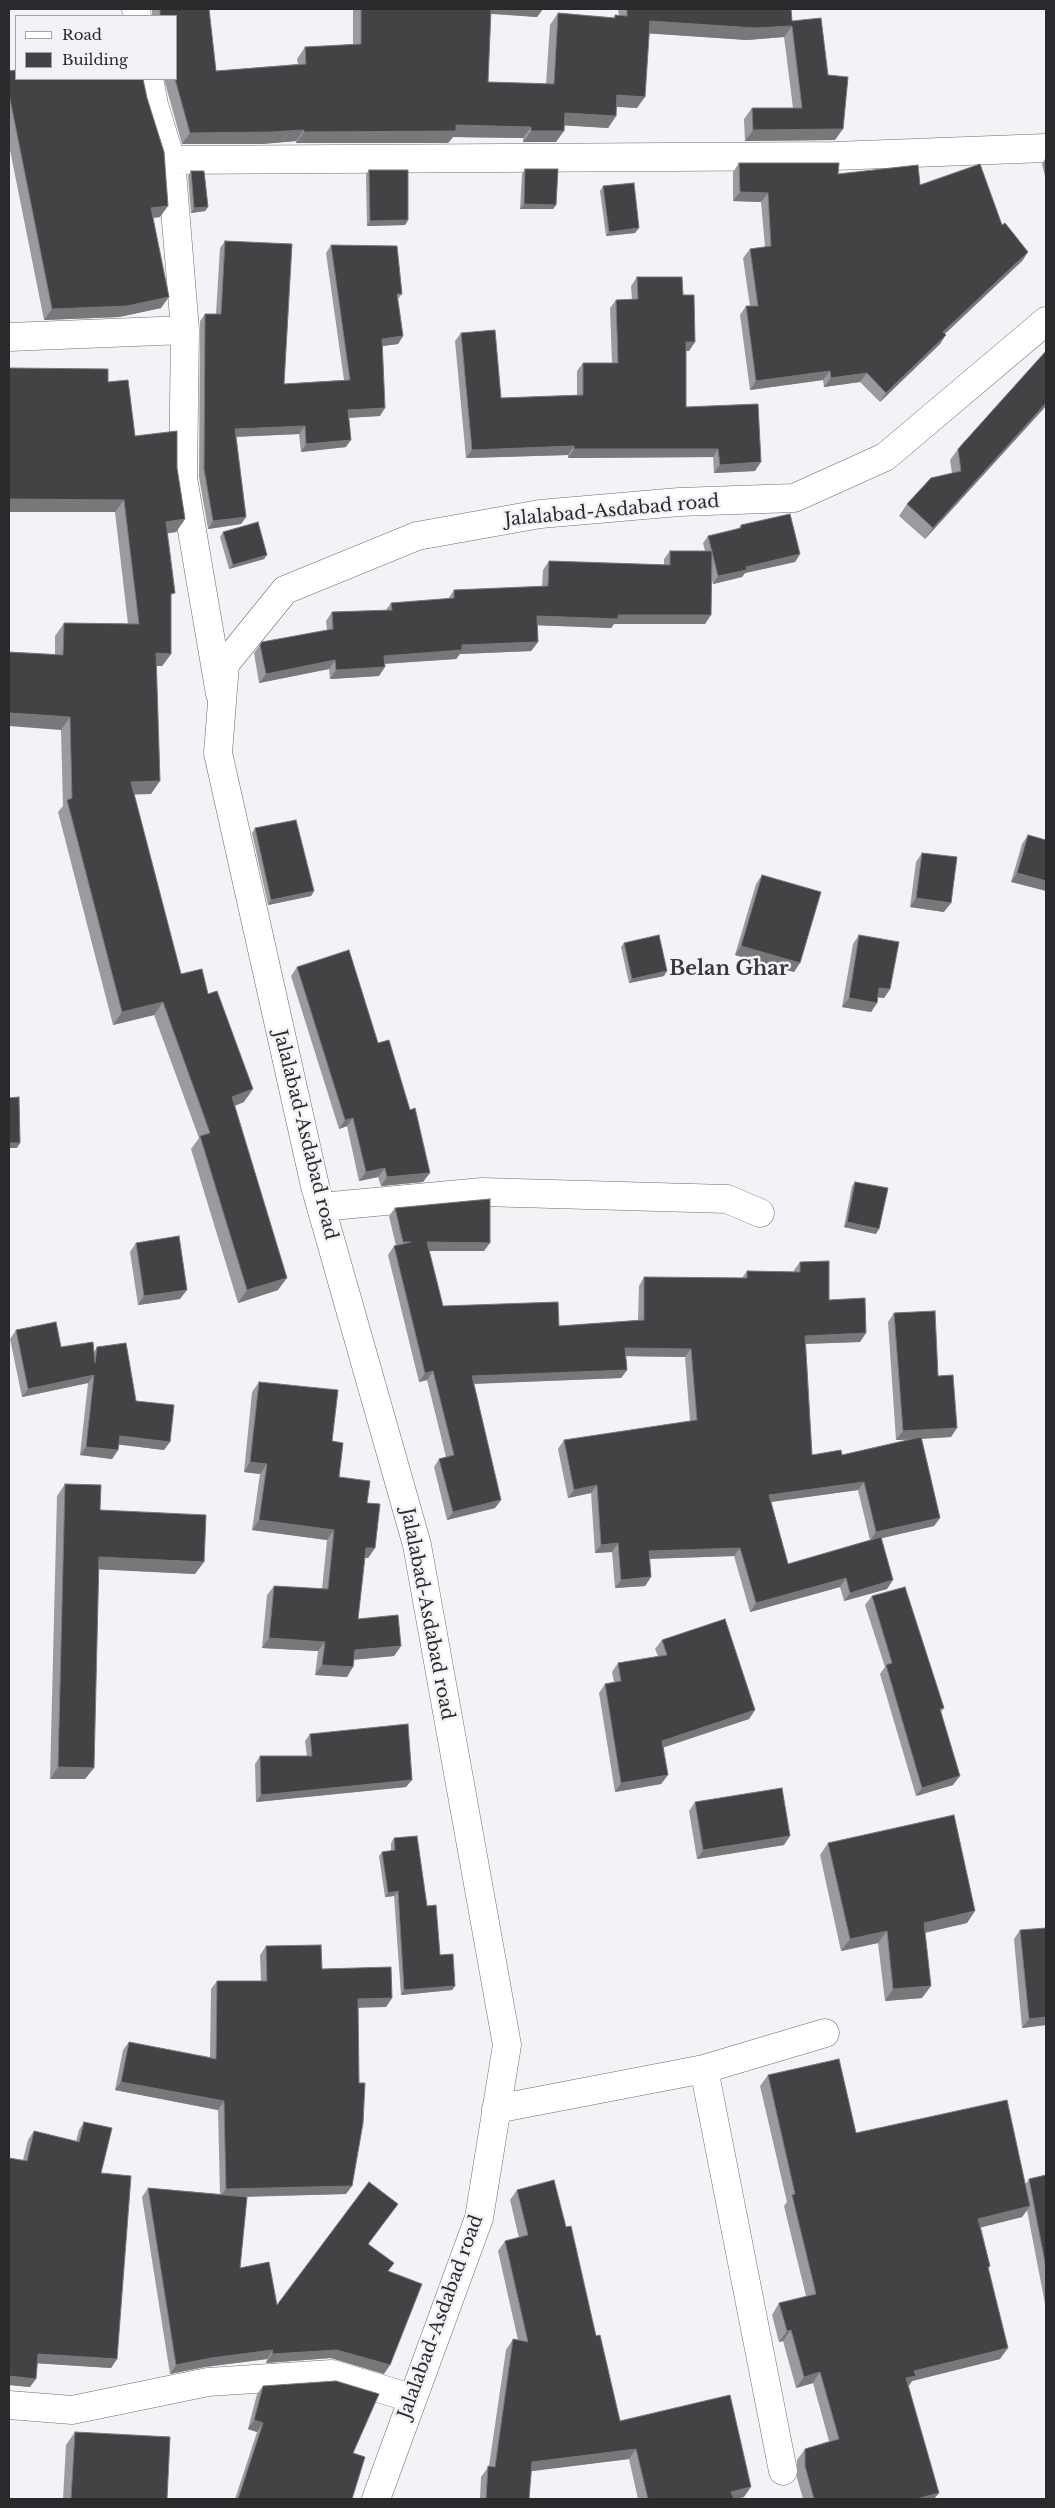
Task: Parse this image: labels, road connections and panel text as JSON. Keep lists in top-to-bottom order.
{
  "streets": {
    "street": ["Jalalabad-Asdabad road"]
  },
  "districts": ["Belan Ghar"],
  "legend": ["Road", "Building"]
}
